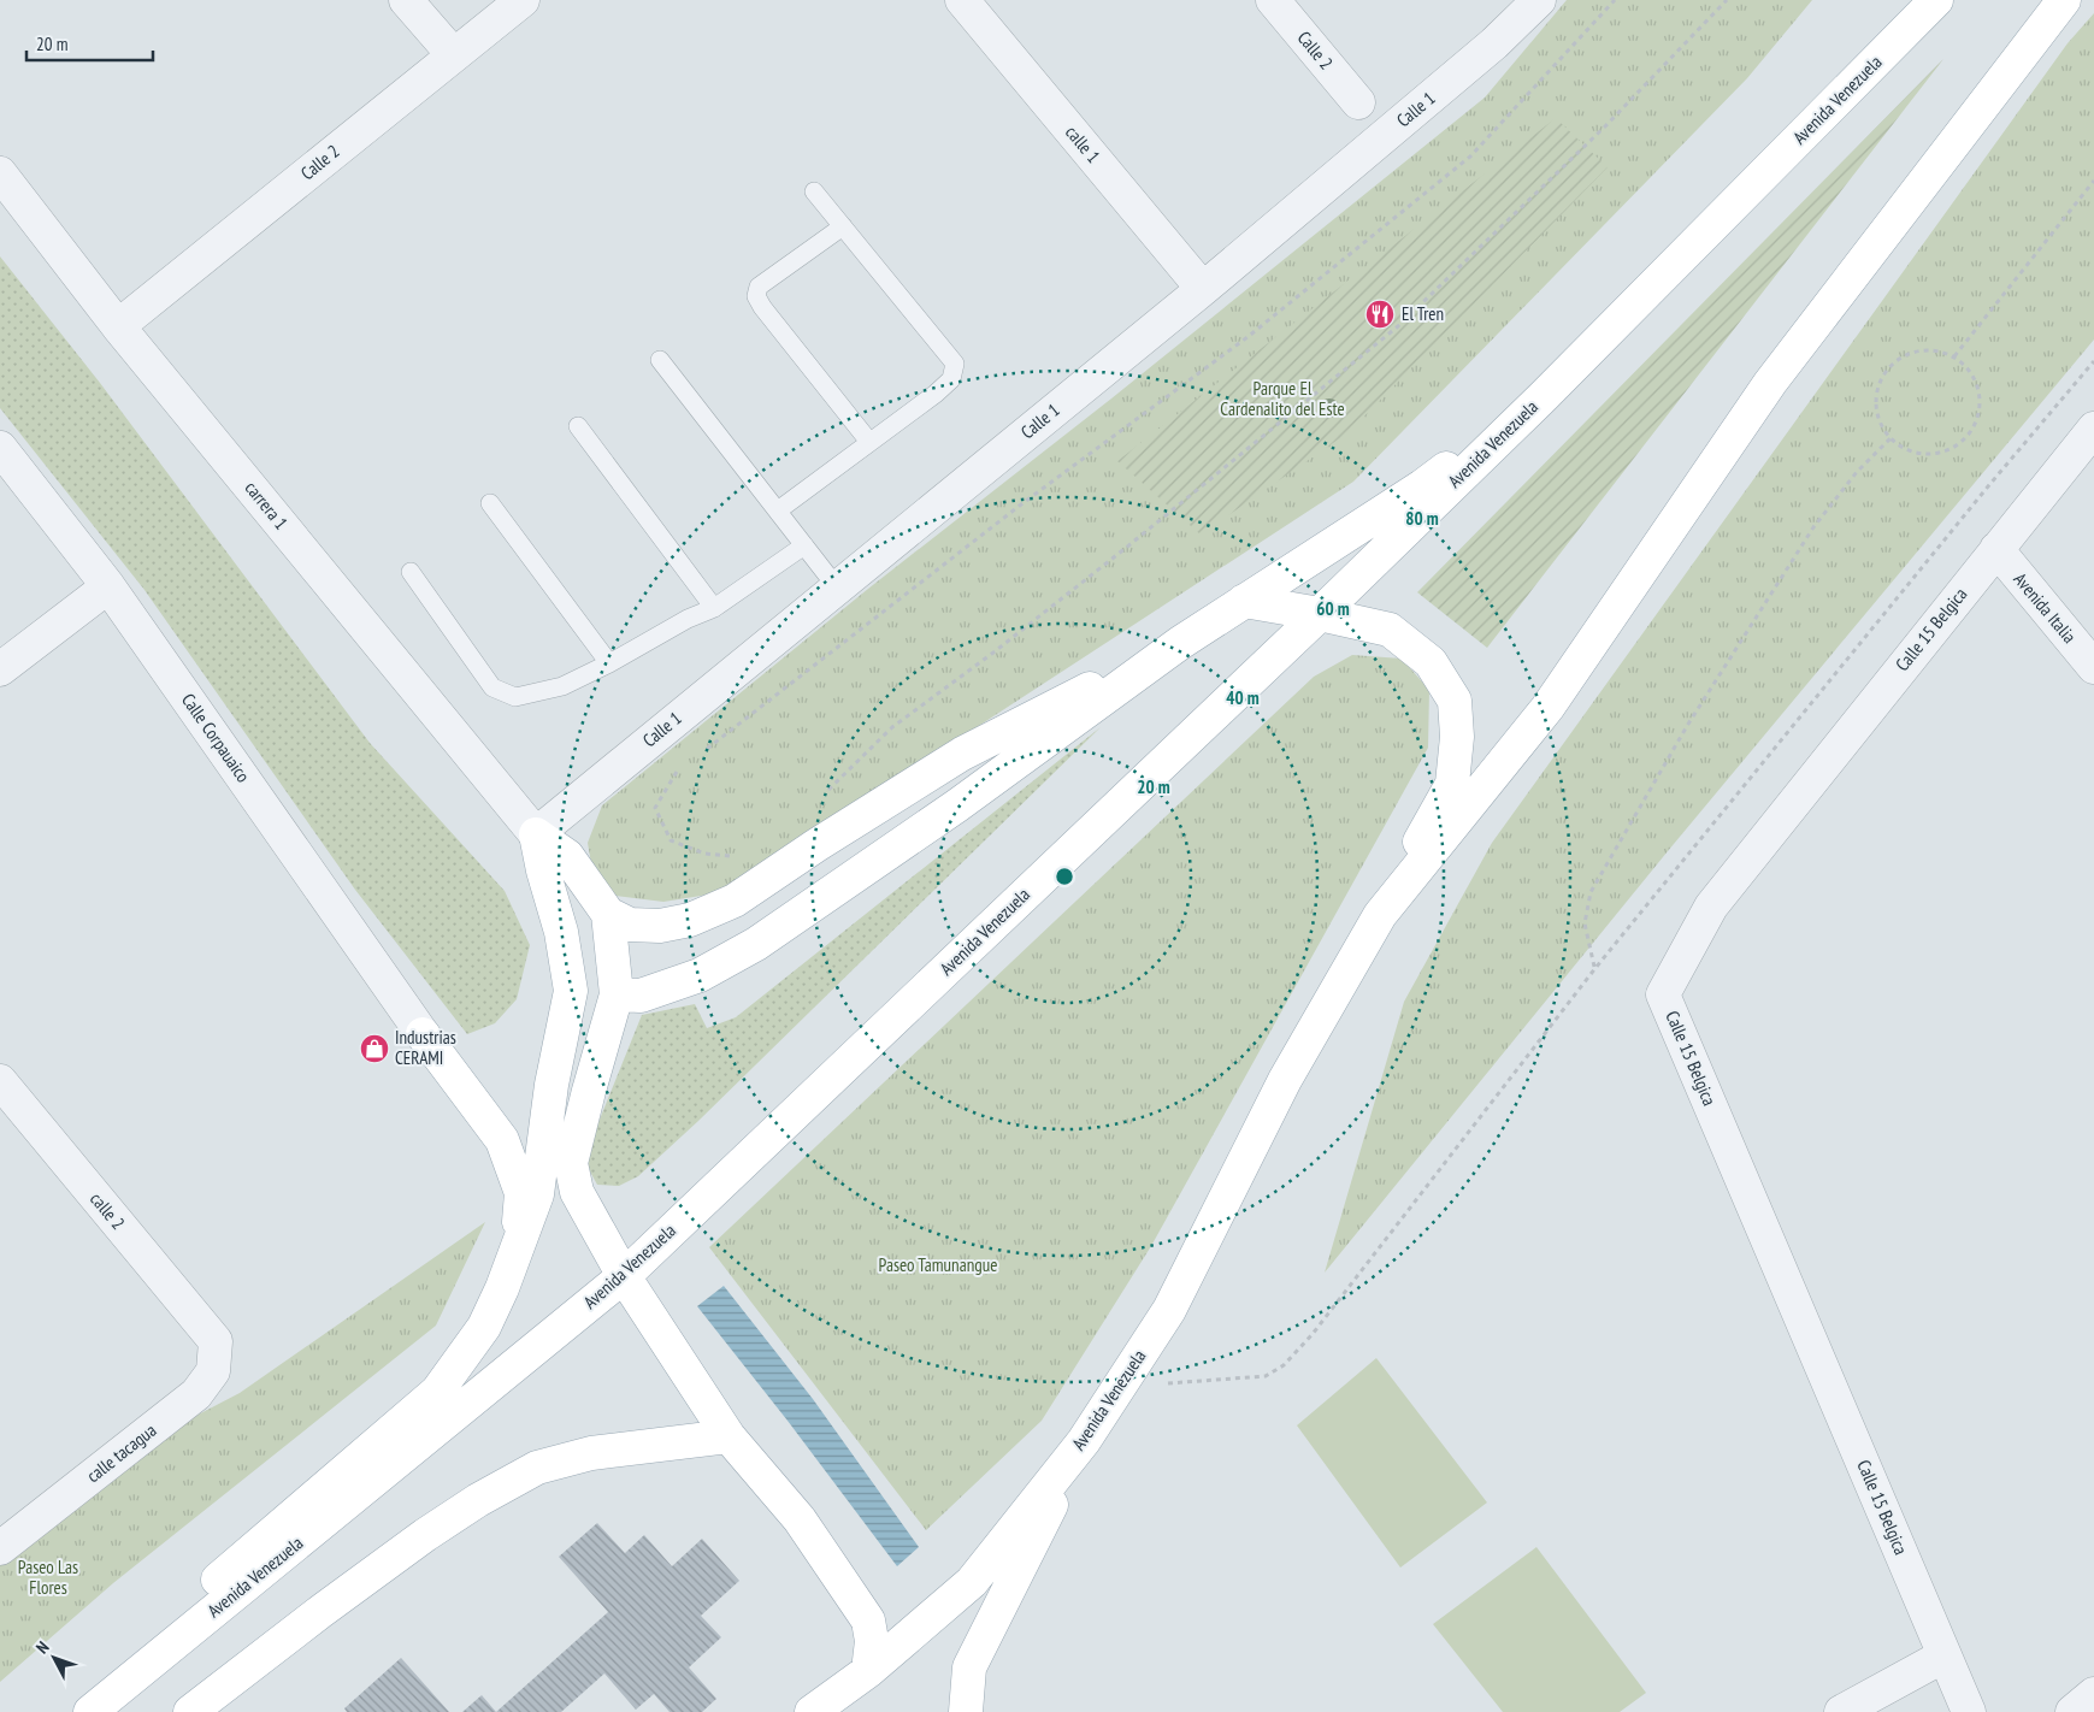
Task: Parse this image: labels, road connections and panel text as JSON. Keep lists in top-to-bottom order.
{
  "streets": {
    "main road": ["Avenida Venezuela"],
    "street": [
      "Calle 2",
      "Calle 1",
      "calle 1",
      "carrera 1",
      "Avenida Italia",
      "Calle 15 Belgica",
      "Calle Corpauaico",
      "calle 2",
      "calle tacagua"
    ]
  },
  "crossings": [
    ["Calle 2", "carrera 1"],
    ["Calle 1", "calle 1"],
    ["Calle 1", "carrera 1"],
    ["Avenida Italia", "Calle 15 Belgica"],
    ["calle 2", "calle tacagua"]
  ],
  "parks": ["Parque El Cardenalito del Este", "Paseo Tamunangue", "Paseo Las Flores"],
  "places": {
    "restaurant": ["El Tren"],
    "shop": ["Industrias CERAMI"]
  },
  "scale_bar": "20 m",
  "north": "top left",
  "rings": [
    "80 m",
    "60 m",
    "40 m",
    "20 m"
  ]
}
